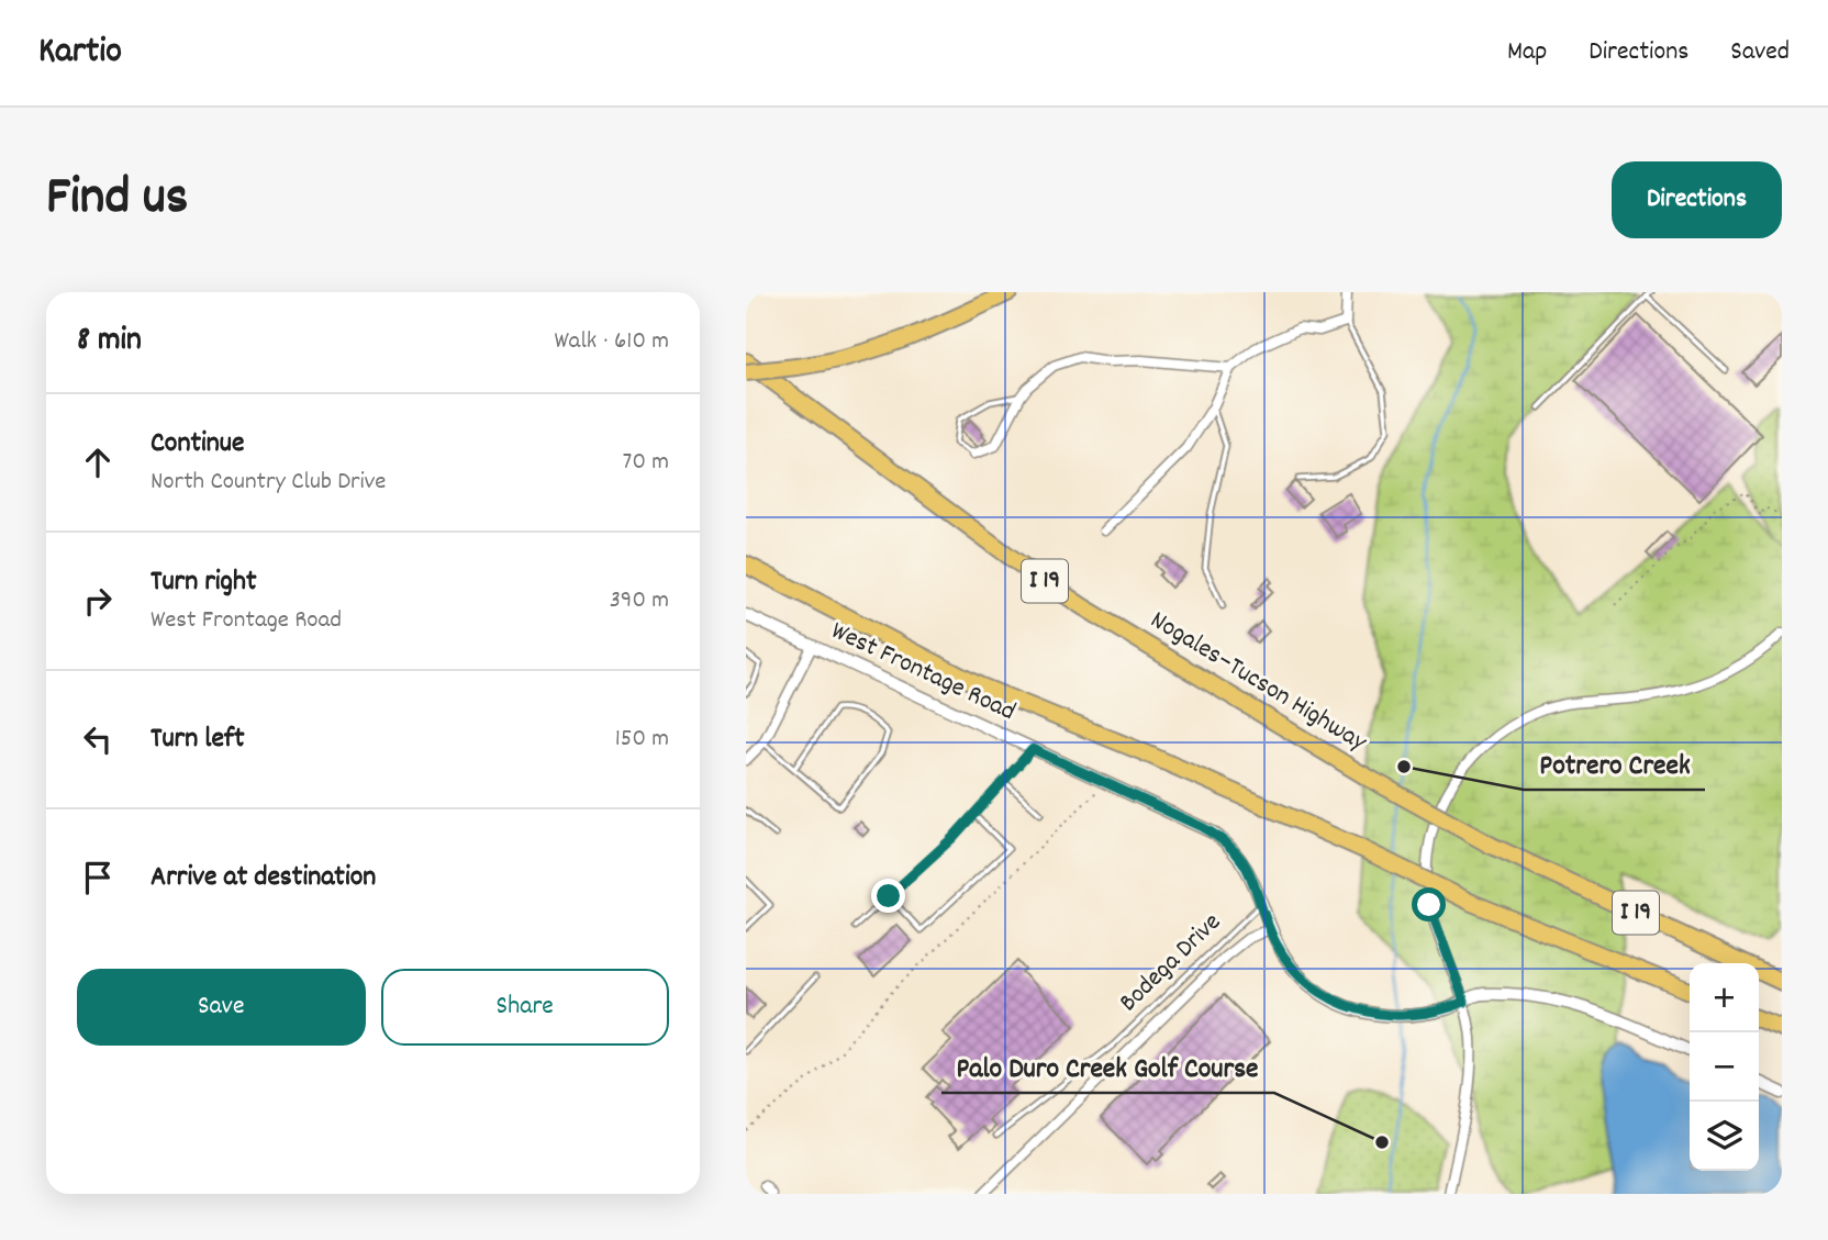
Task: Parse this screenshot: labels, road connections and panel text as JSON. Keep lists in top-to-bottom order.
{
  "streets": {
    "highway": ["I 19", "Nogales–Tucson Highway"],
    "street": ["West Frontage Road"],
    "lane": ["Bodega Drive"]
  },
  "crossings": [
    ["West Frontage Road", "Bodega Drive"]
  ],
  "places": ["Potrero Creek", "Palo Duro Creek Golf Course"],
  "page": {
    "header": "Kartio",
    "nav": ["Map", "Directions", "Saved"],
    "title": "Find us",
    "buttons": [
      "Directions",
      ["Save", "Share"]
    ],
    "heading": ["8 min", "Walk · 610 m"],
    "list": [
      ["Continue", "North Country Club Drive", "70 m"],
      ["Turn right", "West Frontage Road", "390 m"],
      ["Turn left", "150 m"],
      "Arrive at destination"
    ],
    "map_buttons": ["+", "−"]
  }
}
